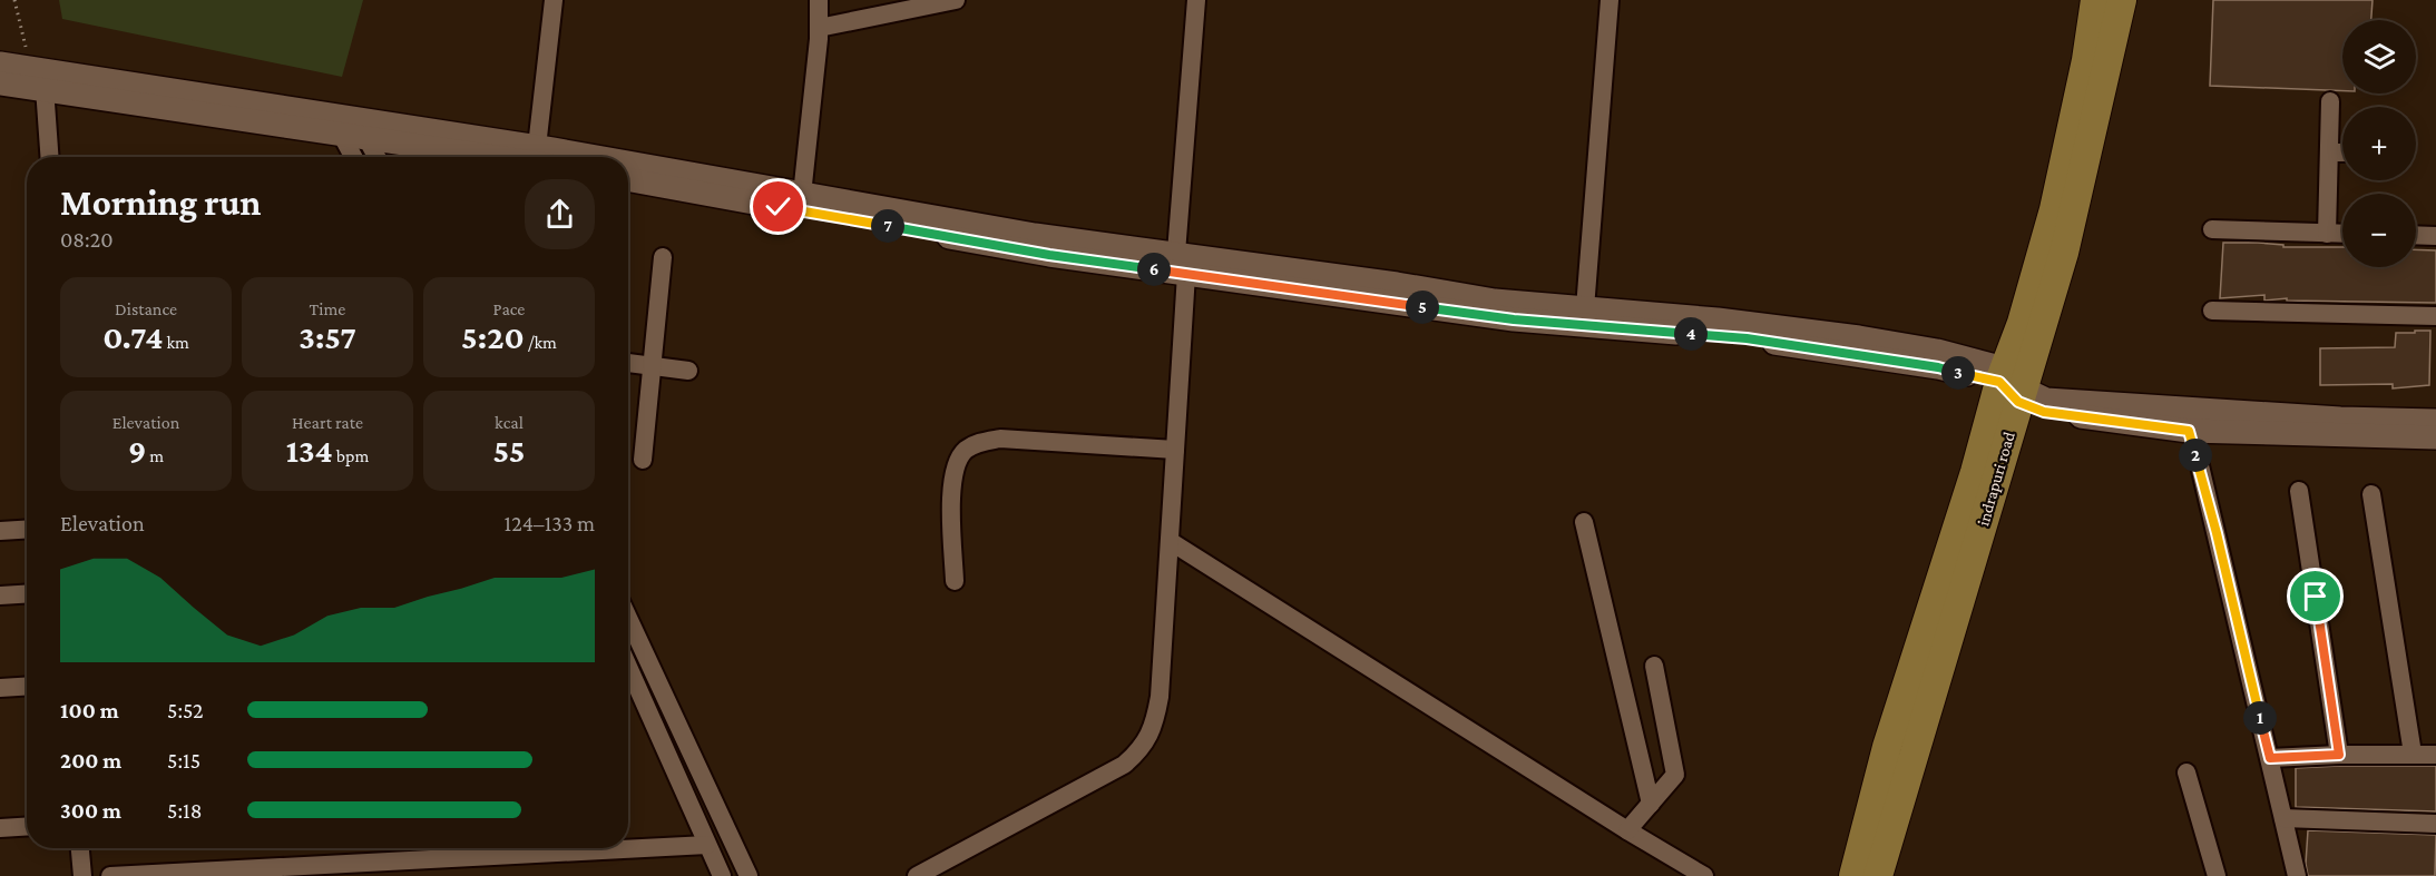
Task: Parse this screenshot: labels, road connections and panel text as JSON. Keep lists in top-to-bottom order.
{
  "streets": {
    "main road": ["indrapuri road"]
  },
  "page": {
    "map_buttons": ["+", "−"],
    "heading": ["Morning run", "08:20"],
    "pins": [
      "7",
      "6",
      "5",
      "4",
      "3",
      "2",
      "1"
    ],
    "stats": [
      ["Distance", "0.74 km"],
      ["Time", "3:57"],
      ["Pace", "5:20 /km"],
      ["Elevation", "9 m"],
      ["Heart rate", "134 bpm"],
      ["kcal", "55"]
    ],
    "chart": ["Elevation", "124–133 m"],
    "list": [
      {
        "name": "100 m",
        "note": "5:52"
      },
      {
        "name": "200 m",
        "note": "5:15"
      },
      {
        "name": "300 m",
        "note": "5:18"
      }
    ]
  }
}
